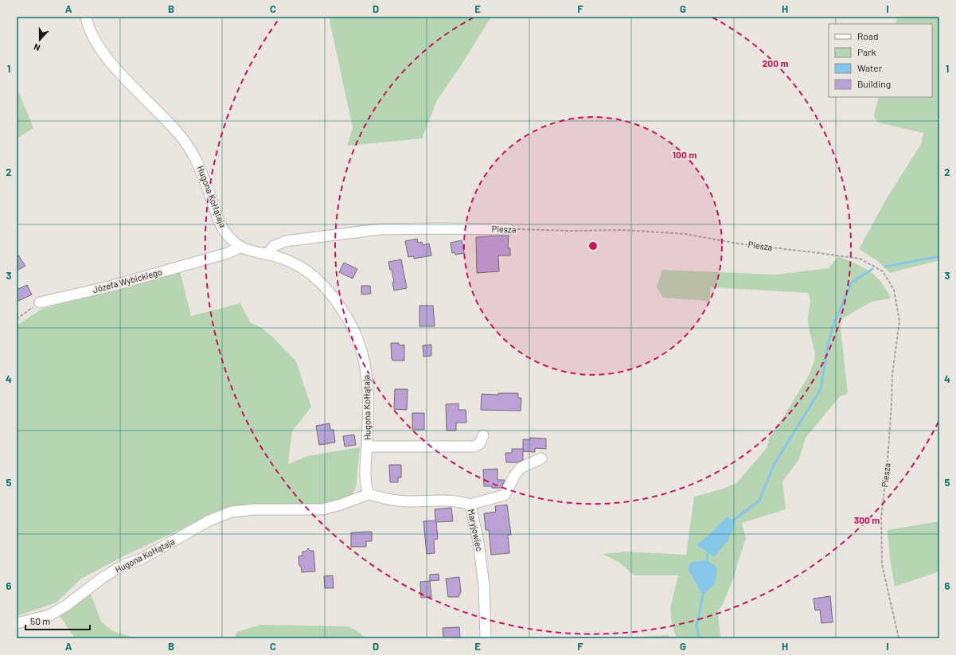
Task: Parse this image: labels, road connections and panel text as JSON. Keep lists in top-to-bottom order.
{
  "streets": {
    "street": [
      "Hugona Kołłątaja",
      "Piesza",
      "Józefa Wybickiego",
      "Maryjowiec"
    ]
  },
  "crossings": [
    ["Hugona Kołłątaja", "Piesza"],
    ["Hugona Kołłątaja", "Józefa Wybickiego"],
    ["Hugona Kołłątaja", "Maryjowiec"]
  ],
  "legend": [
    "Road",
    "Park",
    "Water",
    "Building"
  ],
  "scale_bar": "50 m",
  "north": "bottom",
  "grid": {
    "columns": [
      "A",
      "B",
      "C",
      "D",
      "E",
      "F",
      "G",
      "H",
      "I"
    ],
    "rows": [
      "1",
      "2",
      "3",
      "4",
      "5",
      "6"
    ]
  },
  "rings": ["200 m", "100 m", "300 m"]
}
